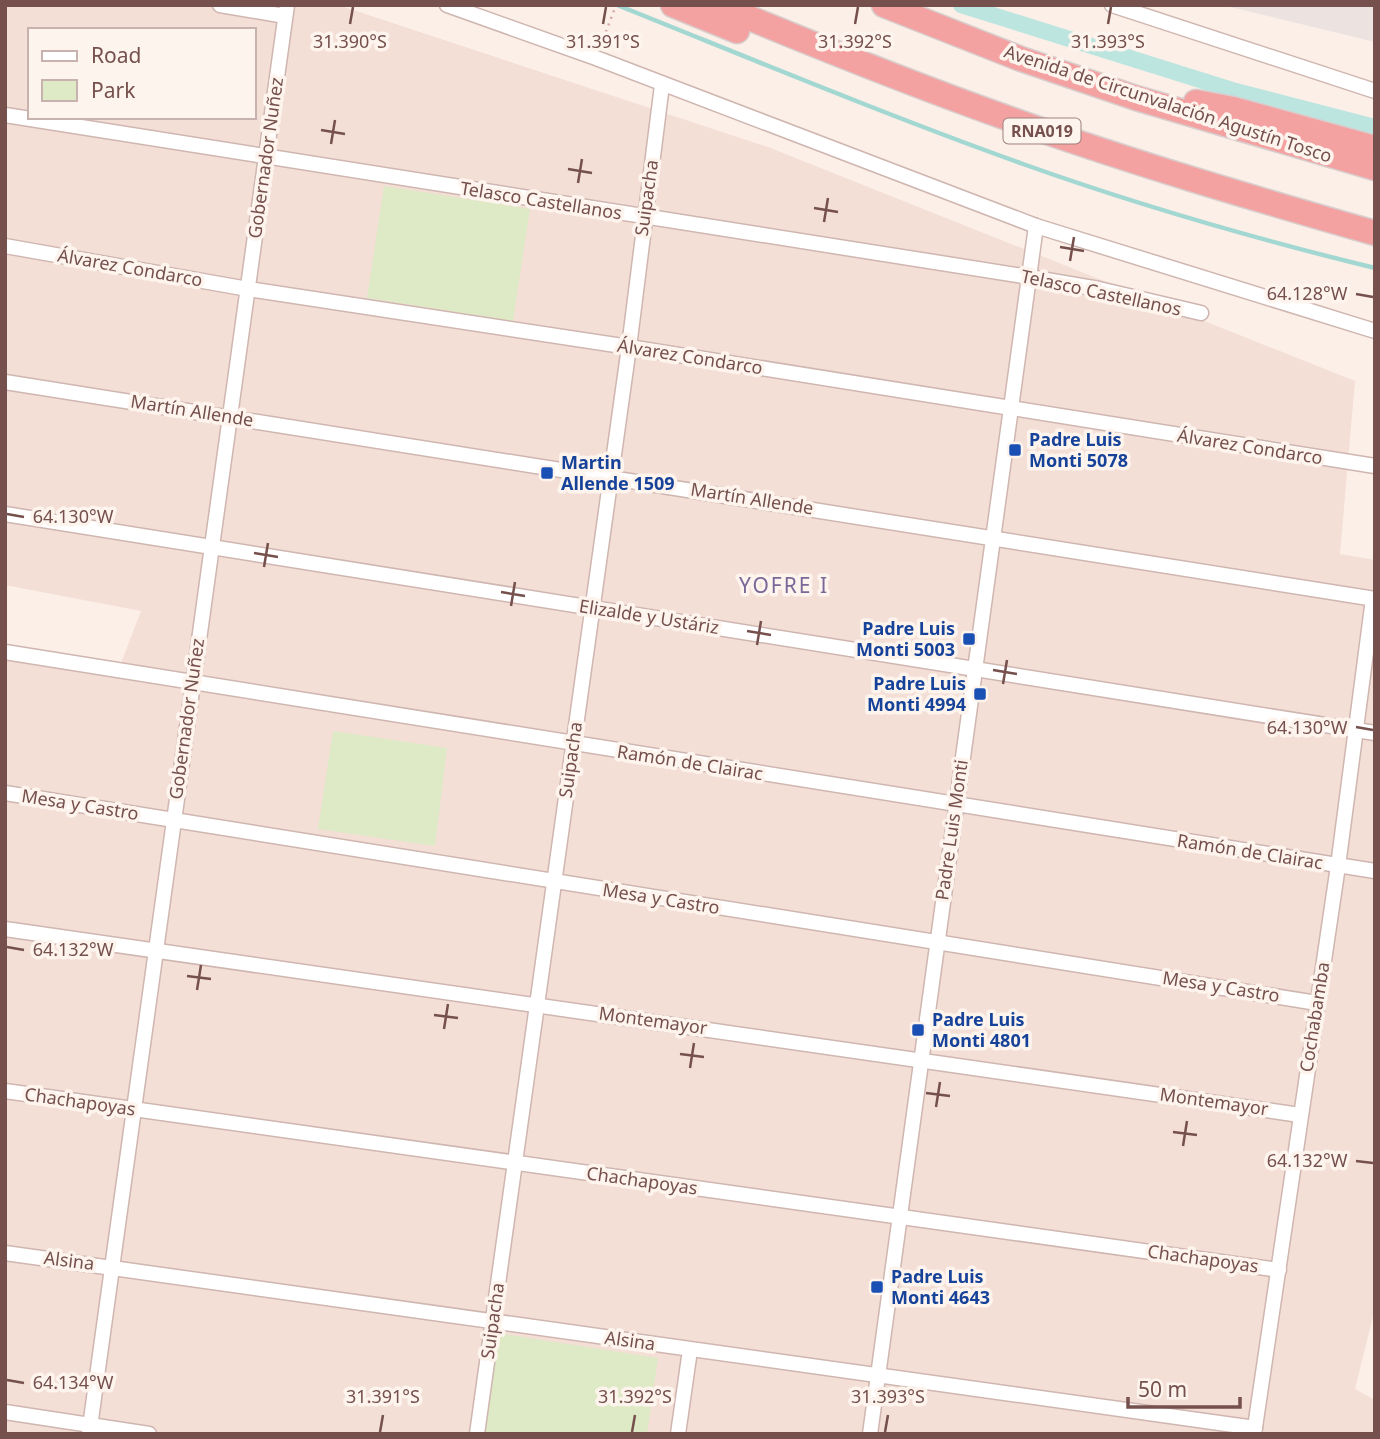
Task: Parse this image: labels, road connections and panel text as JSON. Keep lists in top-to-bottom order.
{
  "streets": {
    "highway": ["Avenida de Circunvalación Agustín Tosco", "RNA019"],
    "street": [
      "Gobernador Nuñez",
      "Suipacha",
      "Telasco Castellanos",
      "Álvarez Condarco",
      "Martín Allende",
      "Elizalde y Ustáriz",
      "Ramón de Clairac",
      "Mesa y Castro",
      "Padre Luis Monti",
      "Cochabamba",
      "Montemayor",
      "Chachapoyas",
      "Alsina"
    ]
  },
  "crossings": [
    ["Gobernador Nuñez", "Telasco Castellanos"],
    ["Gobernador Nuñez", "Álvarez Condarco"],
    ["Gobernador Nuñez", "Martín Allende"],
    ["Gobernador Nuñez", "Elizalde y Ustáriz"],
    ["Gobernador Nuñez", "Ramón de Clairac"],
    ["Gobernador Nuñez", "Mesa y Castro"],
    ["Gobernador Nuñez", "Montemayor"],
    ["Gobernador Nuñez", "Chachapoyas"],
    ["Gobernador Nuñez", "Alsina"],
    ["Suipacha", "Telasco Castellanos"],
    ["Suipacha", "Álvarez Condarco"],
    ["Suipacha", "Martín Allende"],
    ["Suipacha", "Elizalde y Ustáriz"],
    ["Suipacha", "Ramón de Clairac"],
    ["Suipacha", "Mesa y Castro"],
    ["Suipacha", "Montemayor"],
    ["Suipacha", "Chachapoyas"],
    ["Suipacha", "Alsina"],
    ["Telasco Castellanos", "Padre Luis Monti"],
    ["Álvarez Condarco", "Padre Luis Monti"],
    ["Martín Allende", "Padre Luis Monti"],
    ["Martín Allende", "Cochabamba"],
    ["Elizalde y Ustáriz", "Padre Luis Monti"],
    ["Elizalde y Ustáriz", "Cochabamba"],
    ["Ramón de Clairac", "Padre Luis Monti"],
    ["Ramón de Clairac", "Cochabamba"],
    ["Mesa y Castro", "Padre Luis Monti"],
    ["Mesa y Castro", "Cochabamba"],
    ["Padre Luis Monti", "Montemayor"],
    ["Padre Luis Monti", "Chachapoyas"],
    ["Padre Luis Monti", "Alsina"],
    ["Cochabamba", "Montemayor"],
    ["Cochabamba", "Chachapoyas"],
    ["Cochabamba", "Alsina"]
  ],
  "districts": ["YOFRE I"],
  "places": {
    "transit": [
      "Padre Luis Monti 5078",
      "Martin Allende 1509",
      "Padre Luis Monti 5003",
      "Padre Luis Monti 4994",
      "Padre Luis Monti 4801",
      "Padre Luis Monti 4643"
    ]
  },
  "legend": ["Road", "Park"],
  "scale_bar": "50 m",
  "coordinates": [
    "31.390°S",
    "31.391°S",
    "31.392°S",
    "31.393°S",
    "64.128°W",
    "64.130°W",
    "64.132°W",
    "64.134°W"
  ]
}
